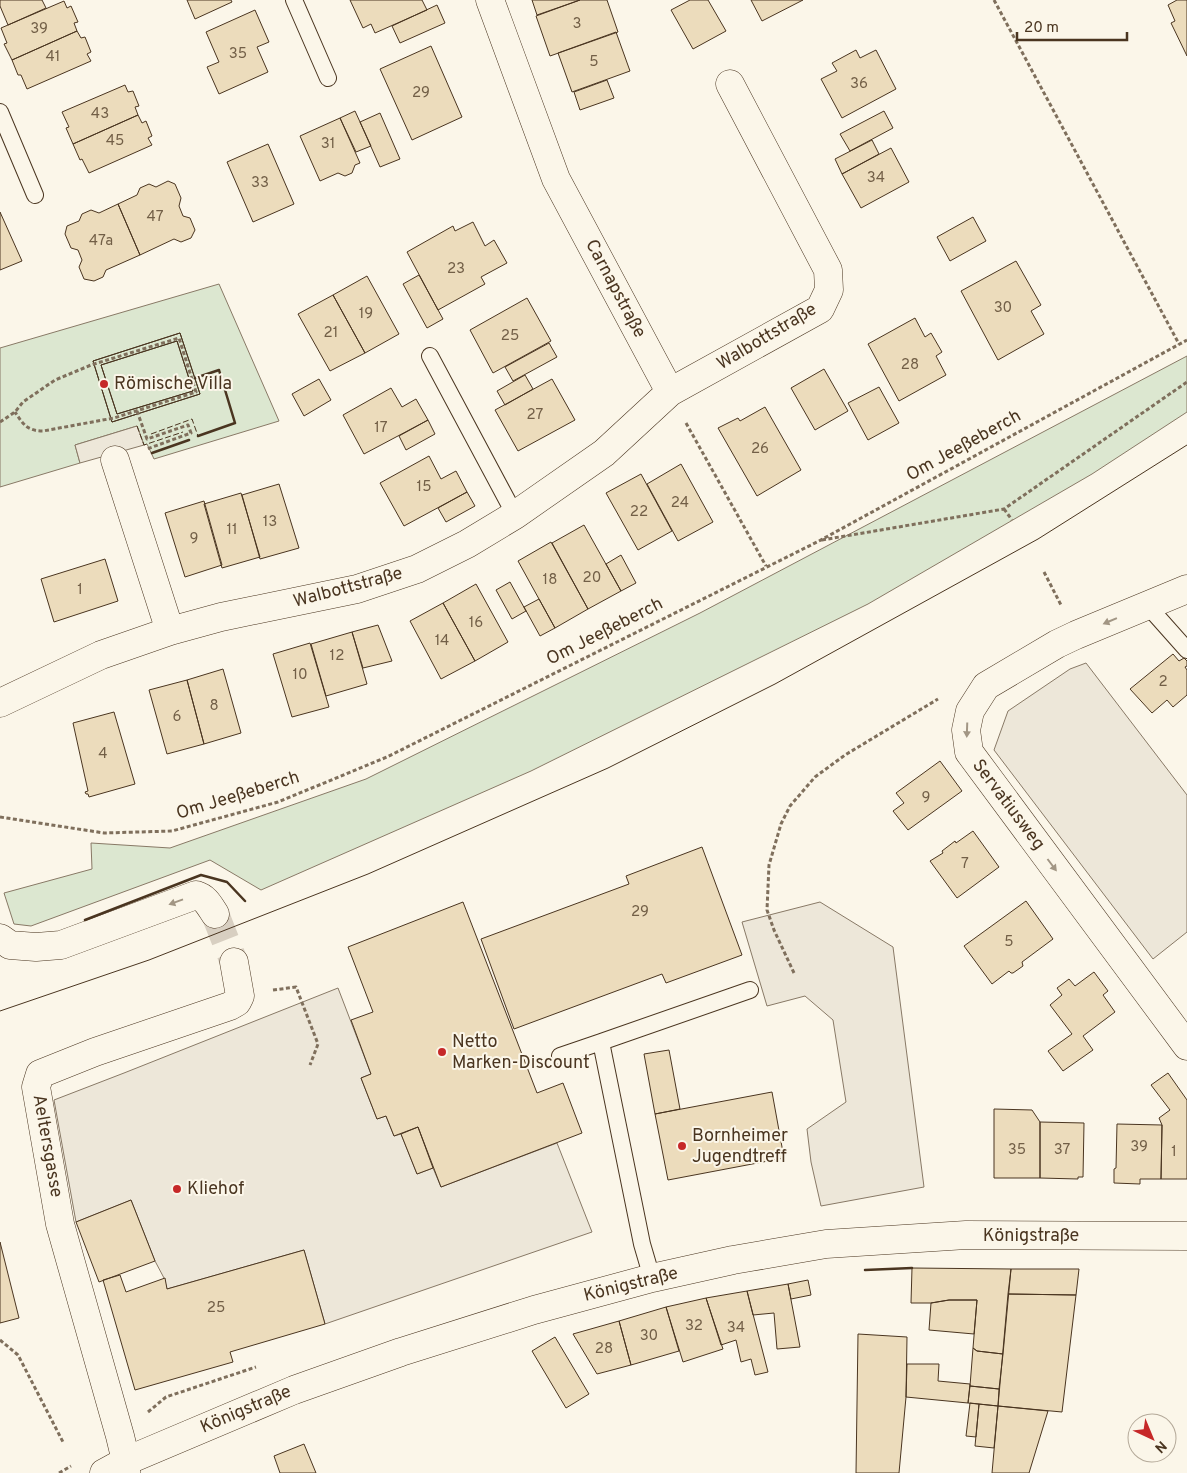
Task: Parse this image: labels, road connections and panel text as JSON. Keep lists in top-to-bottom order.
{
  "streets": {
    "street": [
      "Carnapstraße",
      "Walbottstraße",
      "Servatiusweg",
      "Aeltersgasse",
      "Königstraße"
    ],
    "path": ["Om Jeeßeberch"]
  },
  "crossings": [
    ["Carnapstraße", "Walbottstraße"],
    ["Aeltersgasse", "Königstraße"]
  ],
  "places": [
    "Römische Villa",
    "Netto Marken-Discount",
    "Bornheimer Jugendtreff",
    "Kliehof"
  ],
  "house_numbers": [
    "3",
    "39",
    "35",
    "41",
    "5",
    "36",
    "29",
    "43",
    "45",
    "31",
    "34",
    "33",
    "47",
    "47a",
    "23",
    "30",
    "19",
    "21",
    "25",
    "28",
    "27",
    "17",
    "26",
    "15",
    "24",
    "22",
    "13",
    "11",
    "9",
    "20",
    "18",
    "1",
    "16",
    "14",
    "12",
    "10",
    "2",
    "8",
    "6",
    "4",
    "9",
    "7",
    "29",
    "5",
    "39",
    "35",
    "37",
    "1",
    "25",
    "32",
    "34",
    "30",
    "28"
  ],
  "scale_bar": "20 m",
  "north": "bottom right"
}
